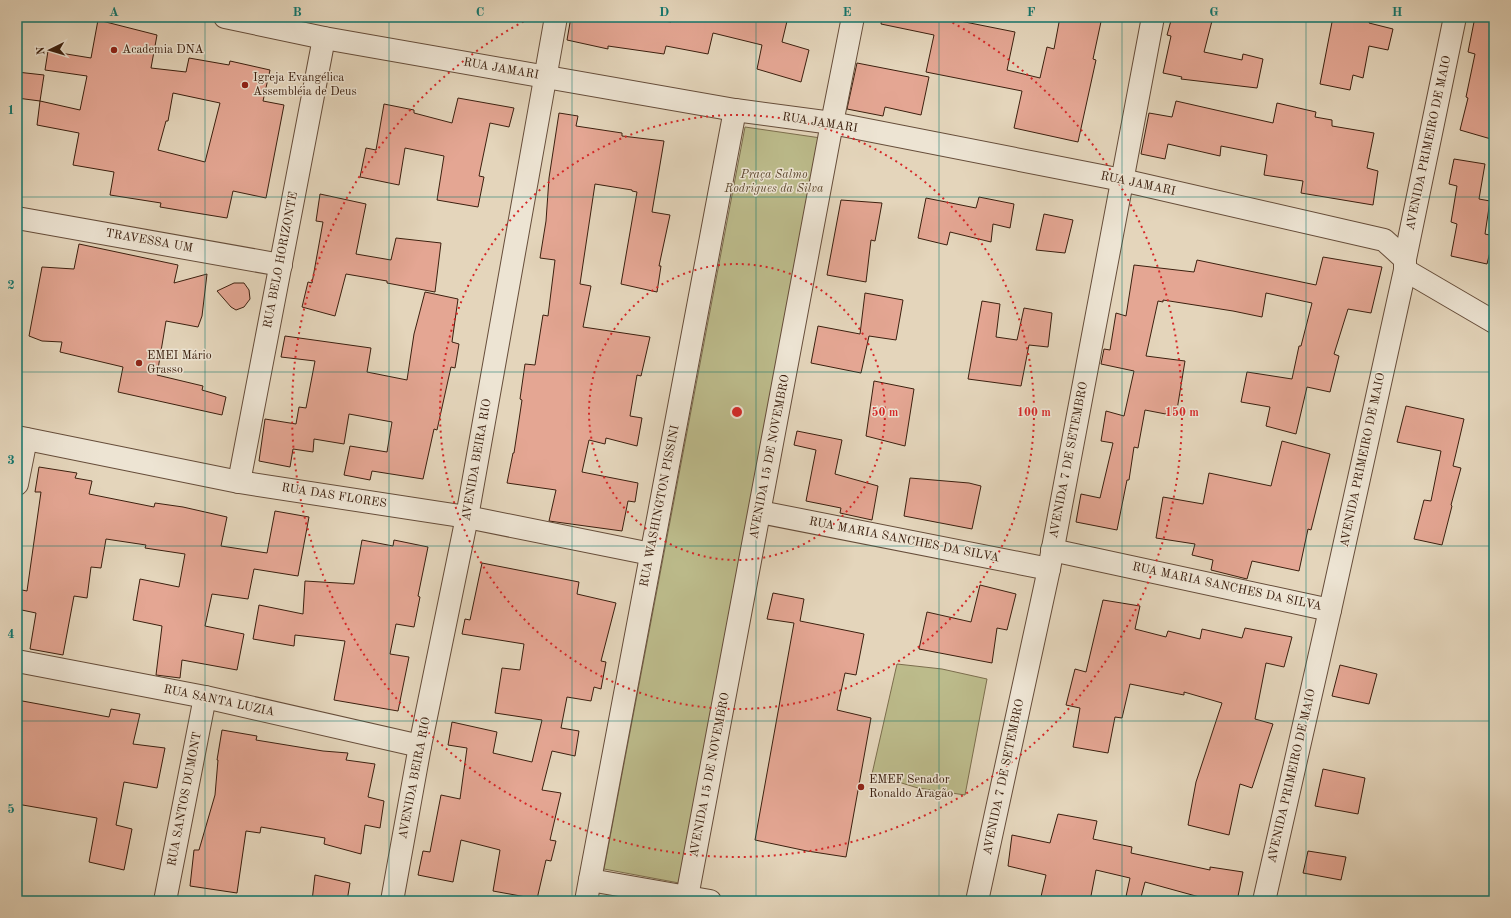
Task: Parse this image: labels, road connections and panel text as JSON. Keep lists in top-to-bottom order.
{
  "streets": {
    "street": [
      "RUA JAMARI",
      "AVENIDA PRIMEIRO DE MAIO",
      "TRAVESSA UM",
      "RUA BELO HORIZONTE",
      "AVENIDA 15 DE NOVEMBRO",
      "AVENIDA BEIRA RIO",
      "AVENIDA 7 DE SETEMBRO",
      "RUA DAS FLORES",
      "RUA WASHINGTON PISSINI",
      "RUA MARIA SANCHES DA SILVA",
      "RUA SANTA LUZIA",
      "RUA SANTOS DUMONT"
    ]
  },
  "crossings": [
    ["RUA JAMARI", "AVENIDA PRIMEIRO DE MAIO"],
    ["RUA JAMARI", "RUA BELO HORIZONTE"],
    ["RUA JAMARI", "AVENIDA 15 DE NOVEMBRO"],
    ["RUA JAMARI", "AVENIDA BEIRA RIO"],
    ["RUA JAMARI", "AVENIDA 7 DE SETEMBRO"],
    ["RUA JAMARI", "RUA WASHINGTON PISSINI"],
    ["AVENIDA PRIMEIRO DE MAIO", "RUA MARIA SANCHES DA SILVA"],
    ["TRAVESSA UM", "RUA BELO HORIZONTE"],
    ["RUA BELO HORIZONTE", "RUA DAS FLORES"],
    ["AVENIDA 15 DE NOVEMBRO", "RUA MARIA SANCHES DA SILVA"],
    ["AVENIDA BEIRA RIO", "RUA DAS FLORES"],
    ["AVENIDA BEIRA RIO", "RUA SANTA LUZIA"],
    ["AVENIDA 7 DE SETEMBRO", "RUA MARIA SANCHES DA SILVA"],
    ["RUA DAS FLORES", "RUA WASHINGTON PISSINI"],
    ["RUA SANTA LUZIA", "RUA SANTOS DUMONT"]
  ],
  "parks": ["Praça Salmo Rodrigues da Silva"],
  "places": [
    "Academia DNA",
    "Igreja Evangélica Assembléia de Deus",
    "EMEI Mário Grasso",
    "EMEF Senador Ronaldo Aragão"
  ],
  "north": "left",
  "grid": {
    "columns": [
      "A",
      "B",
      "C",
      "D",
      "E",
      "F",
      "G",
      "H"
    ],
    "rows": [
      "1",
      "2",
      "3",
      "4",
      "5"
    ]
  },
  "rings": ["50 m", "100 m", "150 m"]
}
